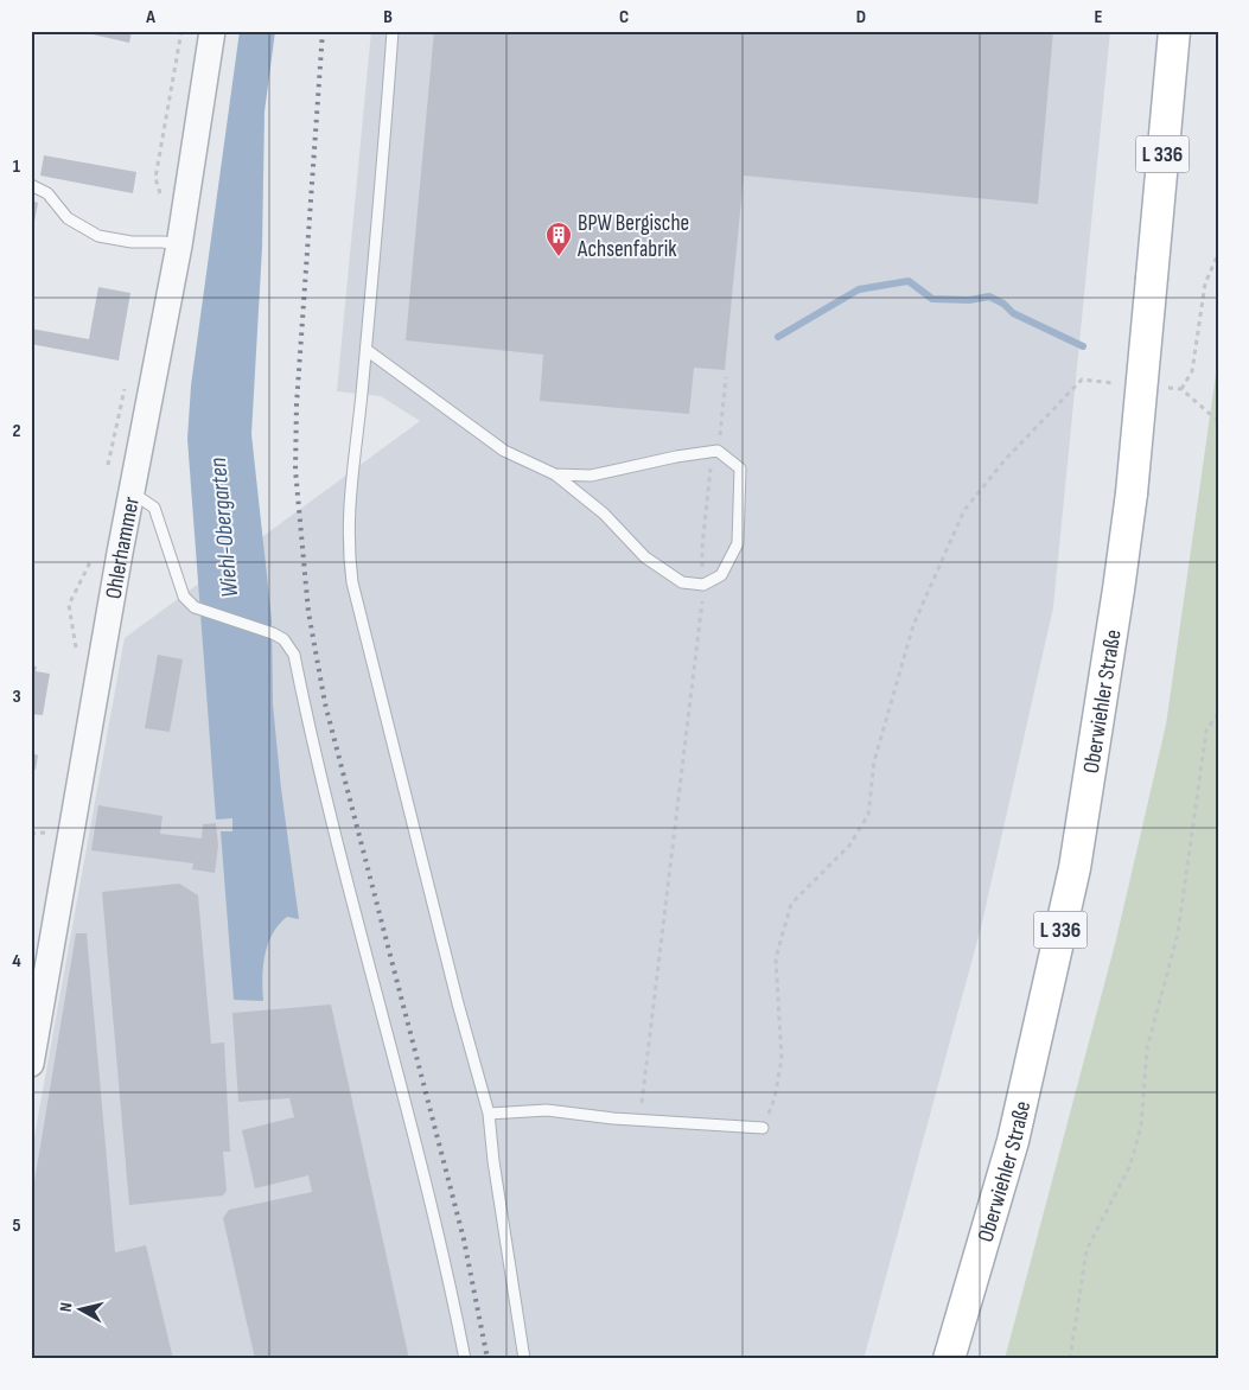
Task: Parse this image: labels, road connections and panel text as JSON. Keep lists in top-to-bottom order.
{
  "streets": {
    "main road": ["L 336", "Oberwiehler Straße"],
    "street": ["Ohlerhammer"]
  },
  "water": ["Wiehl-Obergarten"],
  "places": {
    "building": ["BPW Bergische Achsenfabrik"]
  },
  "north": "left",
  "grid": {
    "columns": [
      "A",
      "B",
      "C",
      "D",
      "E"
    ],
    "rows": [
      "1",
      "2",
      "3",
      "4",
      "5"
    ]
  }
}
